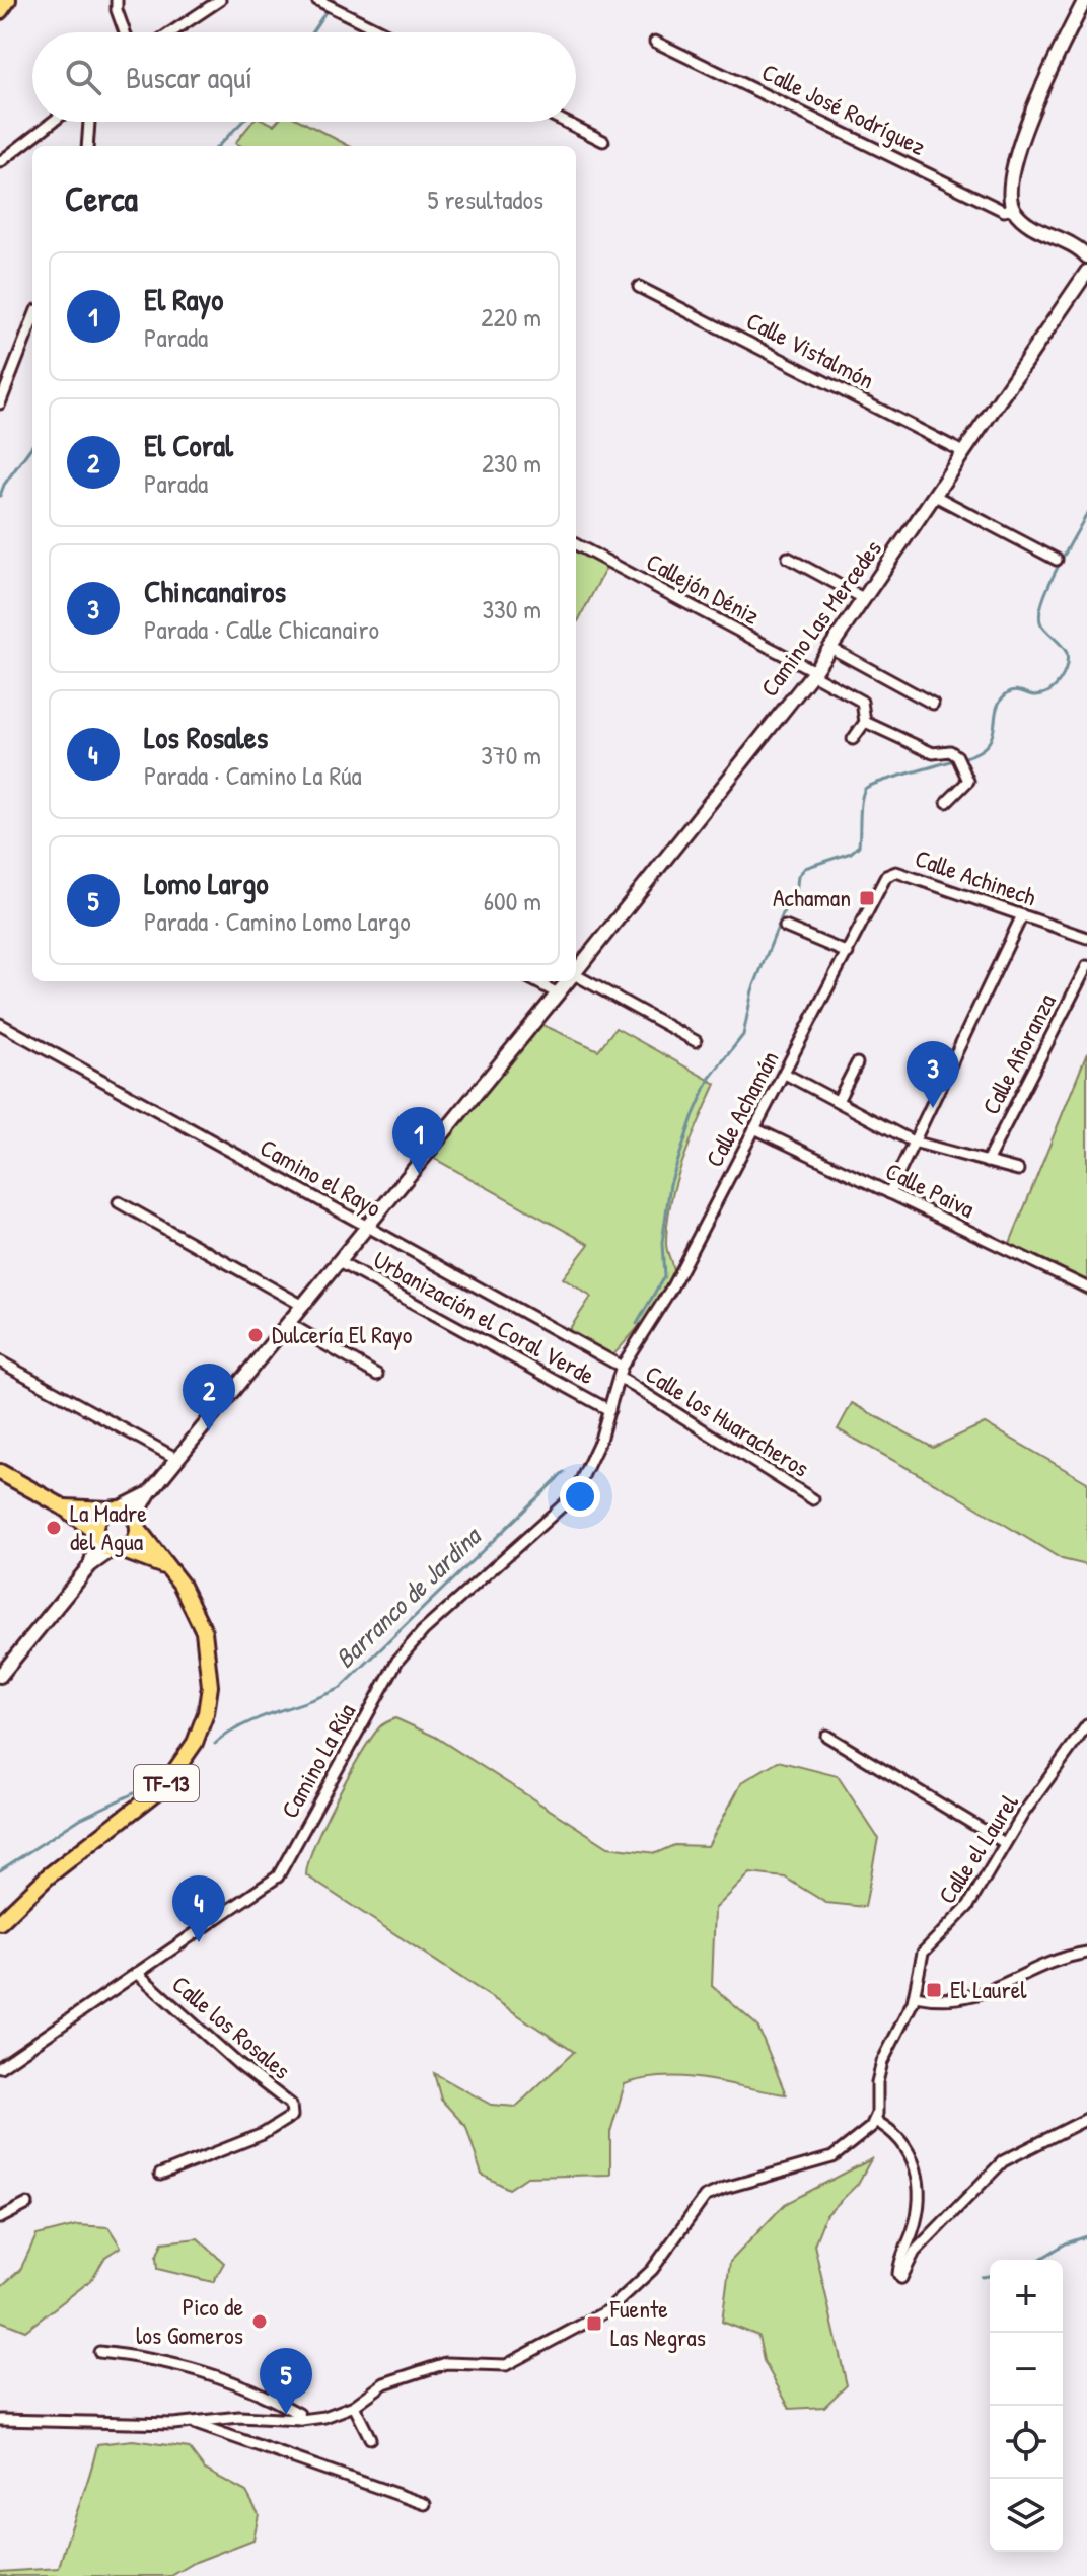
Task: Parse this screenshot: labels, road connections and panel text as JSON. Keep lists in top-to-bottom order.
{
  "streets": {
    "main road": ["Camino Las Mercedes", "TF-13"],
    "street": [
      "Calle José Rodríguez",
      "Calle Vistalmón",
      "Callejón Déniz",
      "Calle Achinech",
      "Calle Añoranza",
      "Calle Achamán",
      "Camino el Rayo",
      "Calle Paiva",
      "Urbanización el Coral Verde",
      "Calle los Huaracheros",
      "Camino La Rúa",
      "Calle el Laurel",
      "Calle los Rosales"
    ]
  },
  "crossings": [
    ["Calle Vistalmón", "Camino Las Mercedes"],
    ["Callejón Déniz", "Camino Las Mercedes"],
    ["Camino Las Mercedes", "Camino el Rayo"],
    ["Camino Las Mercedes", "Urbanización el Coral Verde"],
    ["Camino Las Mercedes", "TF-13"],
    ["Calle Achinech", "Calle Achamán"],
    ["Calle Achamán", "Camino el Rayo"],
    ["Calle Achamán", "Calle Paiva"],
    ["Calle Achamán", "Calle los Huaracheros"],
    ["Calle Achamán", "Camino La Rúa"],
    ["Camino el Rayo", "Calle los Huaracheros"],
    ["Camino el Rayo", "Camino La Rúa"],
    ["Urbanización el Coral Verde", "Camino La Rúa"],
    ["Calle los Huaracheros", "Camino La Rúa"],
    ["Camino La Rúa", "Calle los Rosales"]
  ],
  "water": ["Barranco de Jardina"],
  "places": {
    "transit": ["Achaman", "El Laurel", "Fuente Las Negras"],
    "other": ["Dulcería El Rayo", "La Madre del Agua", "Pico de los Gomeros"]
  },
  "page": {
    "search": "Buscar aquí",
    "heading": ["Cerca", "5 resultados"],
    "list": [
      {
        "mark": "1",
        "name": "El Rayo",
        "note": "Parada",
        "value": "220 m"
      },
      {
        "mark": "2",
        "name": "El Coral",
        "note": "Parada",
        "value": "230 m"
      },
      {
        "mark": "3",
        "name": "Chincanairos",
        "note": "Parada · Calle Chicanairo",
        "value": "330 m"
      },
      {
        "mark": "4",
        "name": "Los Rosales",
        "note": "Parada · Camino La Rúa",
        "value": "370 m"
      },
      {
        "mark": "5",
        "name": "Lomo Largo",
        "note": "Parada · Camino Lomo Largo",
        "value": "600 m"
      }
    ],
    "pins": [
      "3",
      "1",
      "2",
      "4",
      "5"
    ],
    "map_buttons": ["+", "−"]
  }
}
